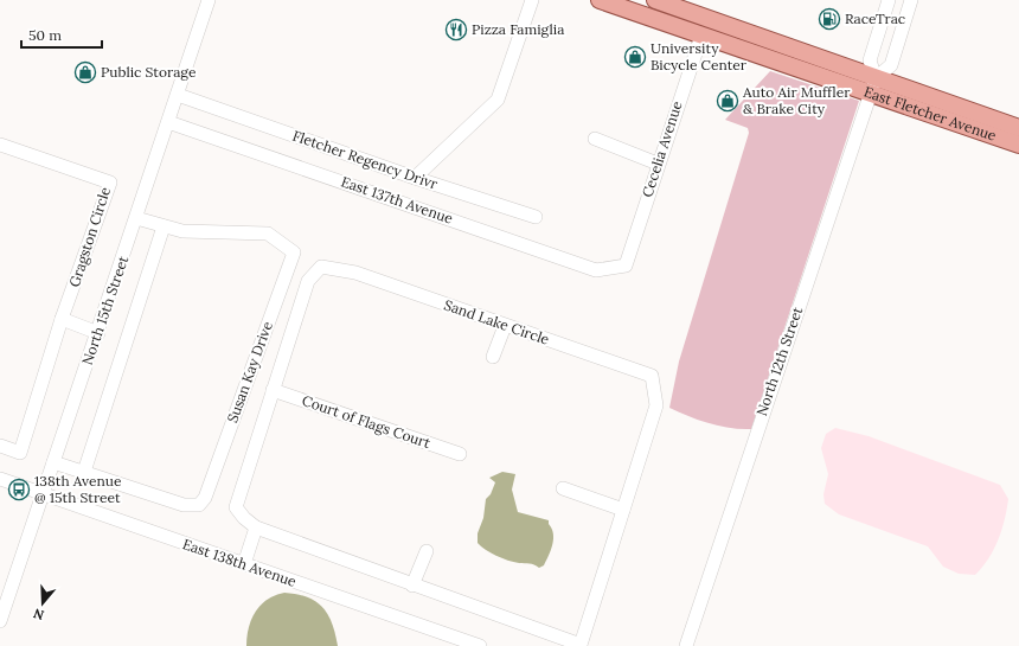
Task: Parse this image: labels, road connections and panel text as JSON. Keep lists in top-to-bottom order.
{
  "streets": {
    "main road": ["East Fletcher Avenue"],
    "street": [
      "Cecelia Avenue",
      "Fletcher Regency Drivr",
      "East 137th Avenue",
      "Gragston Circle",
      "North 15th Street",
      "Sand Lake Circle",
      "North 12th Street",
      "Susan Kay Drive",
      "Court of Flags Court",
      "East 138th Avenue"
    ]
  },
  "crossings": [
    ["East Fletcher Avenue", "Cecelia Avenue"],
    ["East Fletcher Avenue", "North 12th Street"],
    ["Cecelia Avenue", "East 137th Avenue"],
    ["Fletcher Regency Drivr", "North 15th Street"],
    ["East 137th Avenue", "North 15th Street"],
    ["North 15th Street", "Susan Kay Drive"],
    ["North 15th Street", "East 138th Avenue"],
    ["Sand Lake Circle", "Court of Flags Court"]
  ],
  "places": {
    "fuel station": ["RaceTrac"],
    "restaurant": ["Pizza Famiglia"],
    "shop": ["University Bicycle Center", "Public Storage", "Auto Air Muffler & Brake City"],
    "bus stop": ["138th Avenue @ 15th Street"]
  },
  "scale_bar": "50 m",
  "north": "bottom"
}
